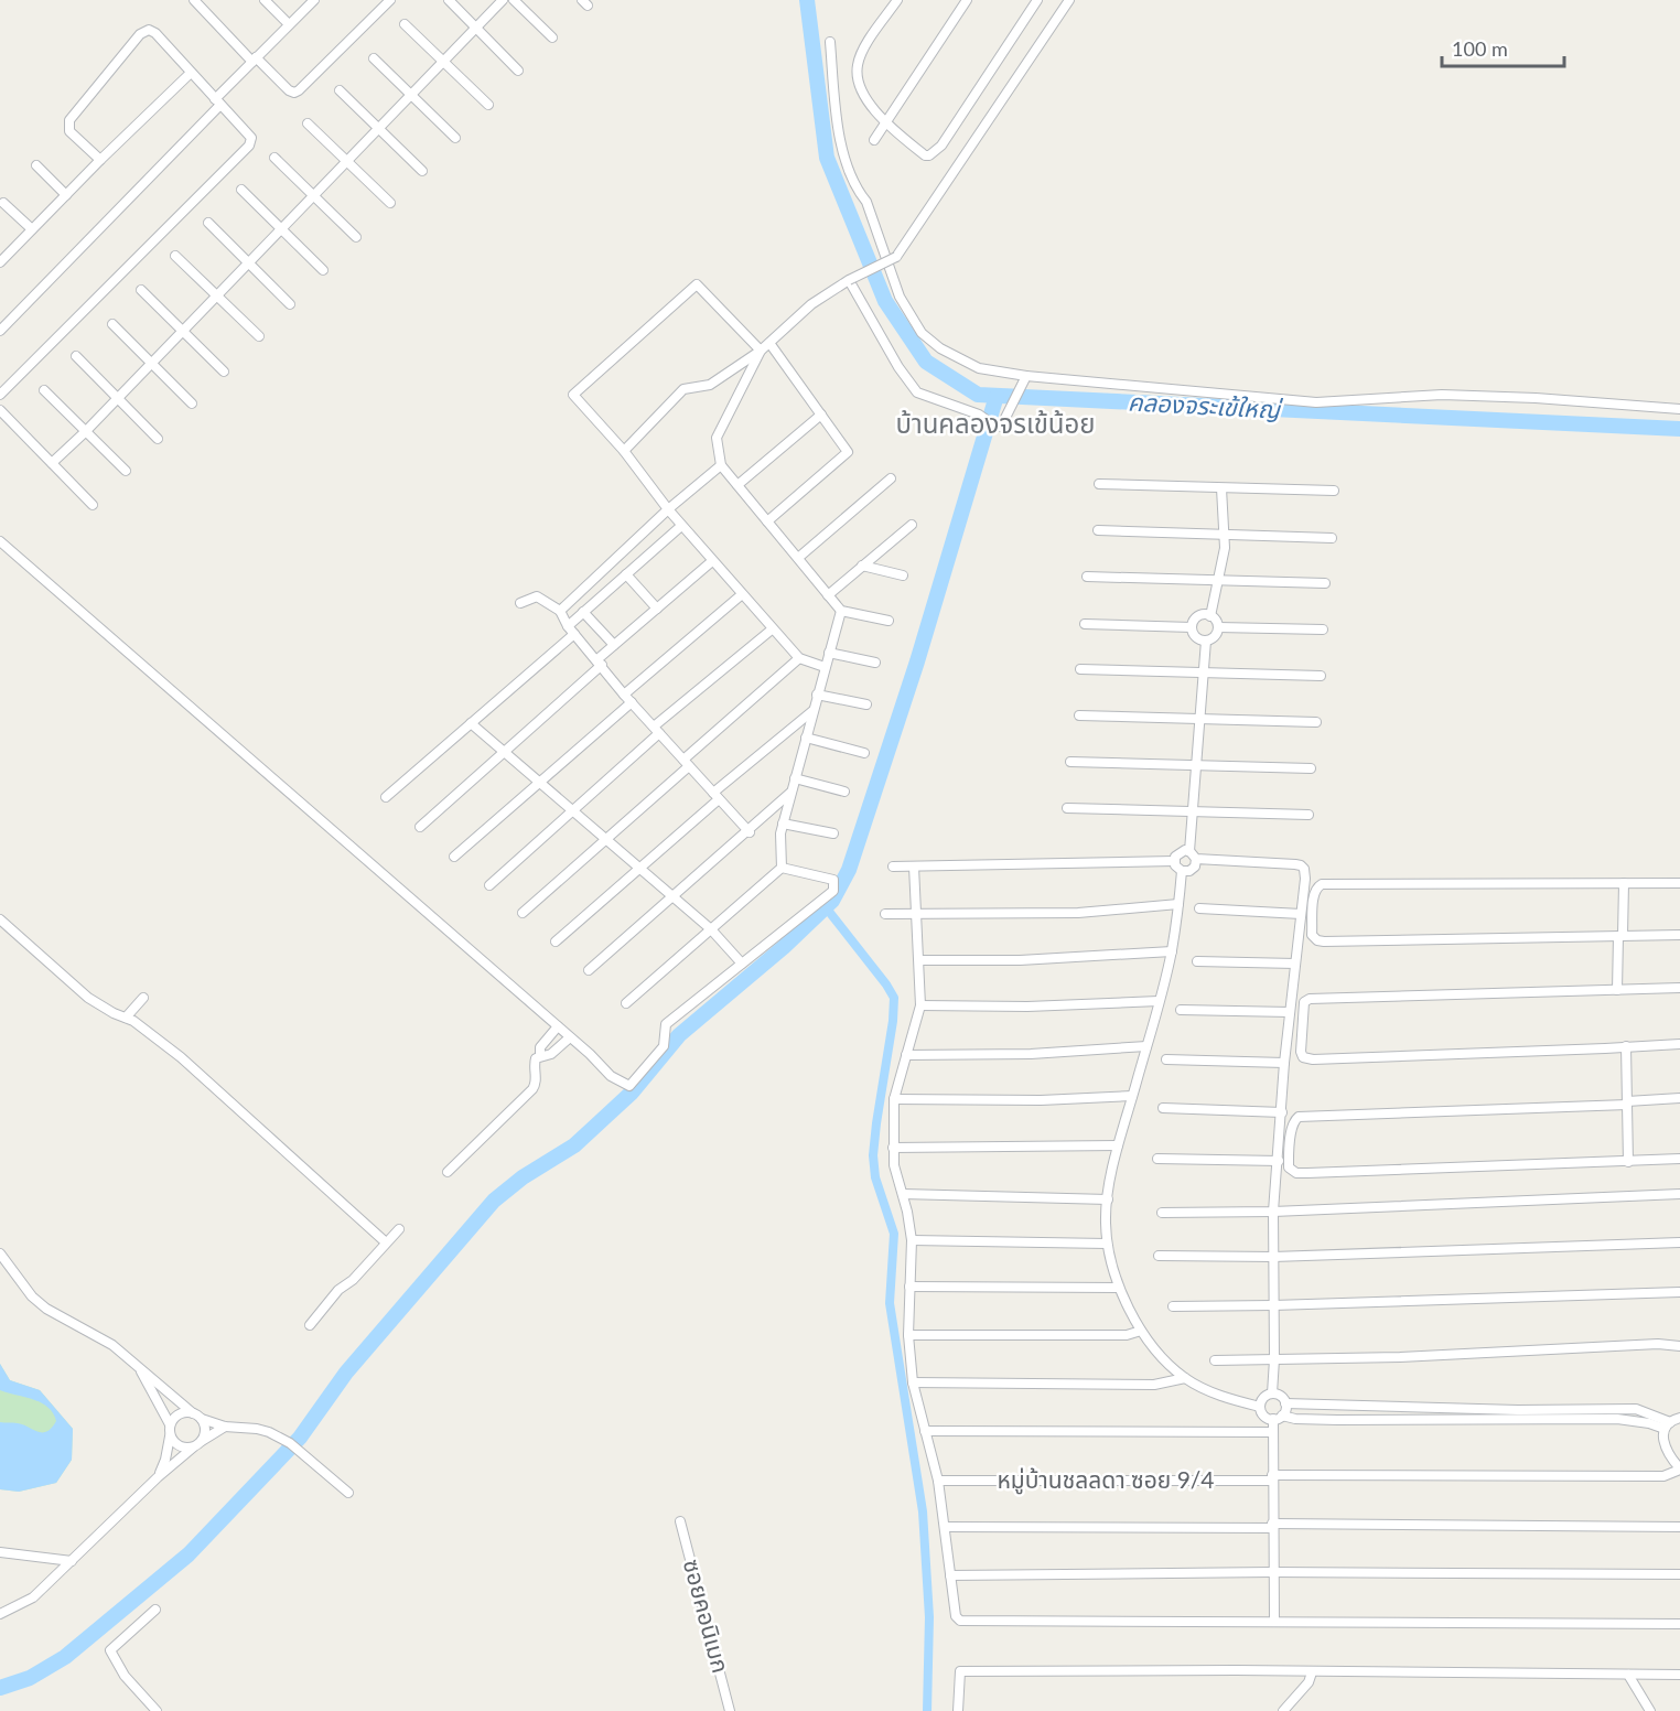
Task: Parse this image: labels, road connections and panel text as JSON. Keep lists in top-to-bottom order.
{
  "streets": {
    "street": ["หมู่บ้านชลลดา ซอย 9/4", "ซอยคอนิเมก"]
  },
  "districts": ["บ้านคลองจรเข้น้อย"],
  "water": ["คลองจระเข้ใหญ่"],
  "scale_bar": "100 m"
}
